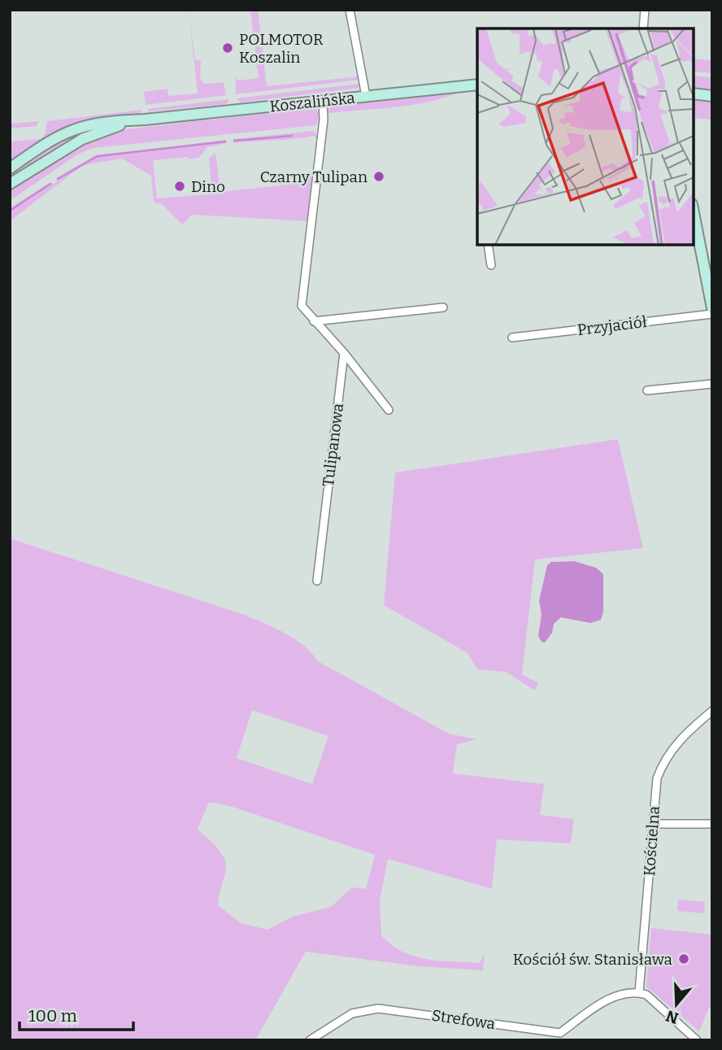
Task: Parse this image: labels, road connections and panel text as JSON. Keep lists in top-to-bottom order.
{
  "streets": {
    "main road": ["Koszalińska"],
    "street": [
      "Przyjaciół",
      "Tulipanowa",
      "Kościelna",
      "Strefowa"
    ]
  },
  "crossings": [
    ["Kościelna", "Strefowa"]
  ],
  "places": [
    "POLMOTOR Koszalin",
    "Czarny Tulipan",
    "Dino",
    "Kościół św. Stanisława"
  ],
  "scale_bar": "100 m",
  "north": "bottom"
}
